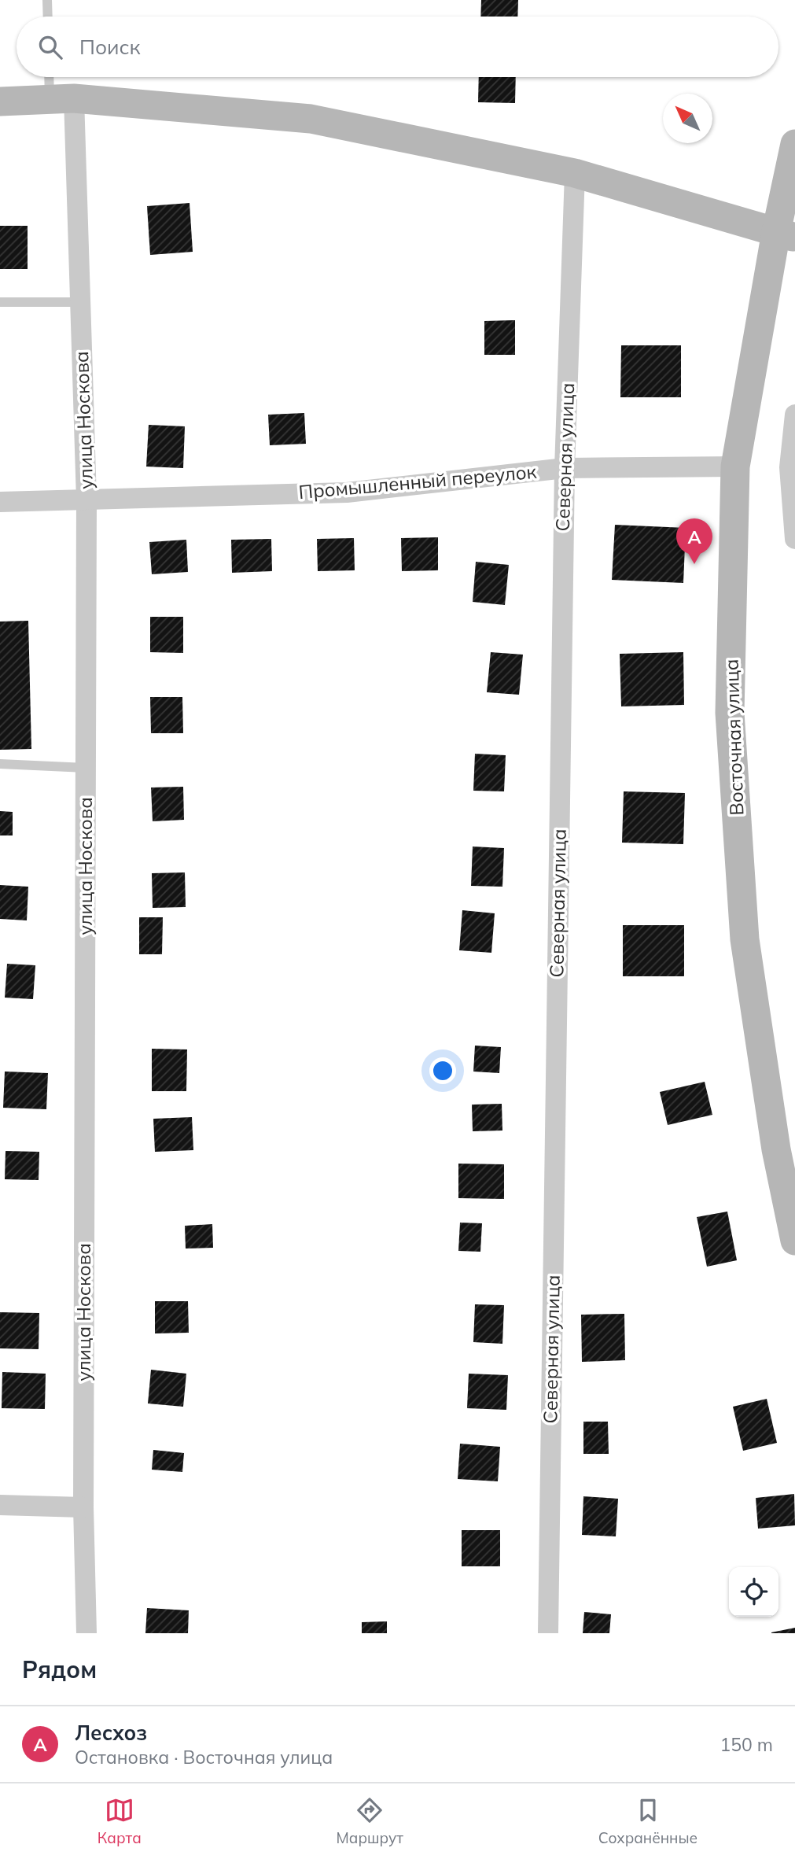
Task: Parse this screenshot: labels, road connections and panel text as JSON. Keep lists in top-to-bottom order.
{
  "streets": {
    "main road": ["Восточная улица"],
    "street": ["улица Носкова", "Северная улица", "Промышленный переулок"]
  },
  "crossings": [
    ["улица Носкова", "Промышленный переулок"],
    ["Северная улица", "Промышленный переулок"],
    ["Промышленный переулок", "Восточная улица"]
  ],
  "north": "top left",
  "page": {
    "search": "Поиск",
    "pins": "A",
    "heading": "Рядом",
    "list": [
      {
        "mark": "A",
        "name": "Лесхоз",
        "note": "Остановка · Восточная улица",
        "value": "150 m"
      }
    ],
    "nav": ["Карта", "Маршрут", "Сохранённые"]
  }
}
